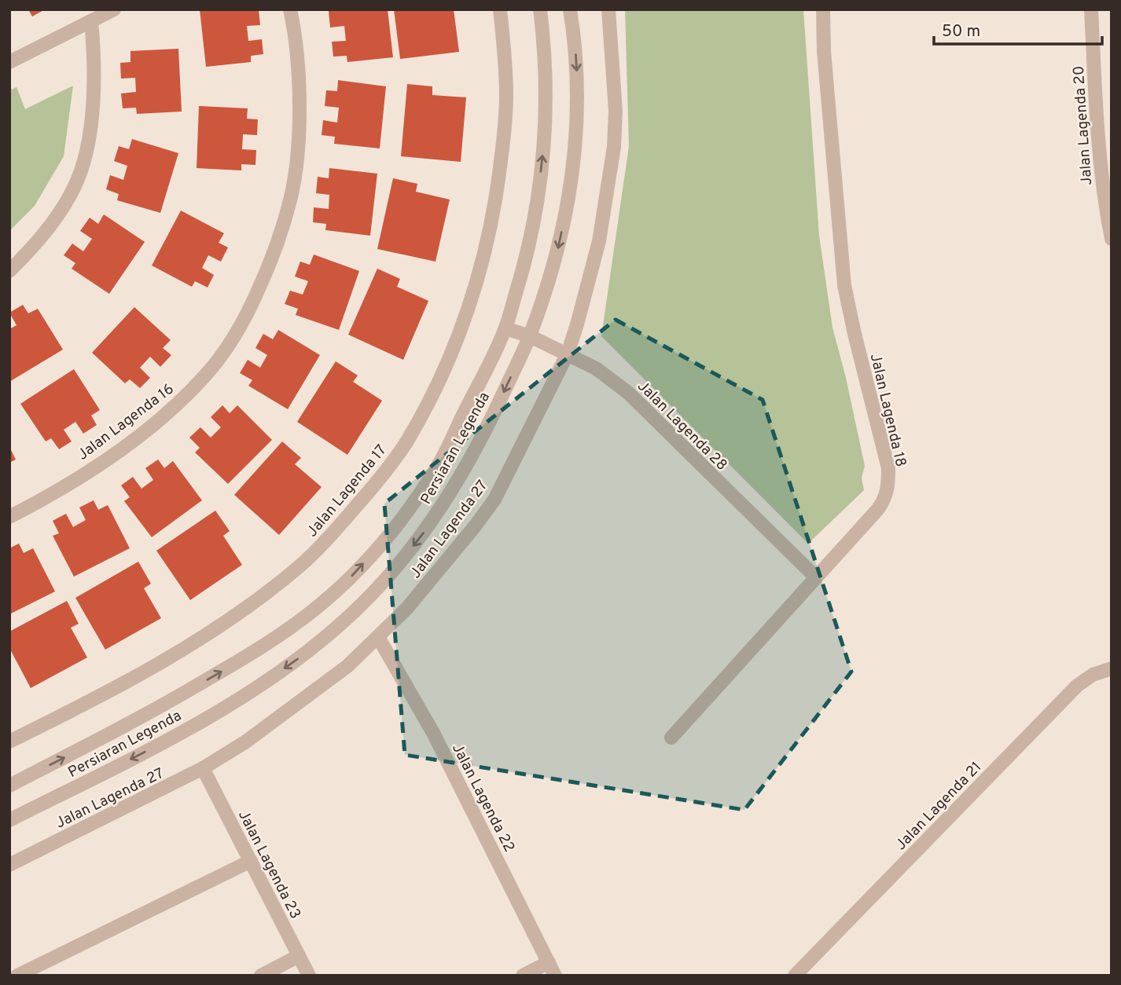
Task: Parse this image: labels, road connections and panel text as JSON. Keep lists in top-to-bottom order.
{
  "streets": {
    "street": [
      "Jalan Lagenda 20",
      "Jalan Lagenda 18",
      "Jalan Lagenda 16",
      "Jalan Lagenda 28",
      "Persiaran Legenda",
      "Jalan Lagenda 17",
      "Jalan Lagenda 27",
      "Jalan Lagenda 22",
      "Jalan Lagenda 21",
      "Jalan Lagenda 23"
    ]
  },
  "crossings": [
    ["Jalan Lagenda 18", "Jalan Lagenda 28"],
    ["Jalan Lagenda 28", "Persiaran Legenda"],
    ["Jalan Lagenda 28", "Jalan Lagenda 27"],
    ["Jalan Lagenda 27", "Jalan Lagenda 22"],
    ["Jalan Lagenda 27", "Jalan Lagenda 23"]
  ],
  "scale_bar": "50 m"
}
